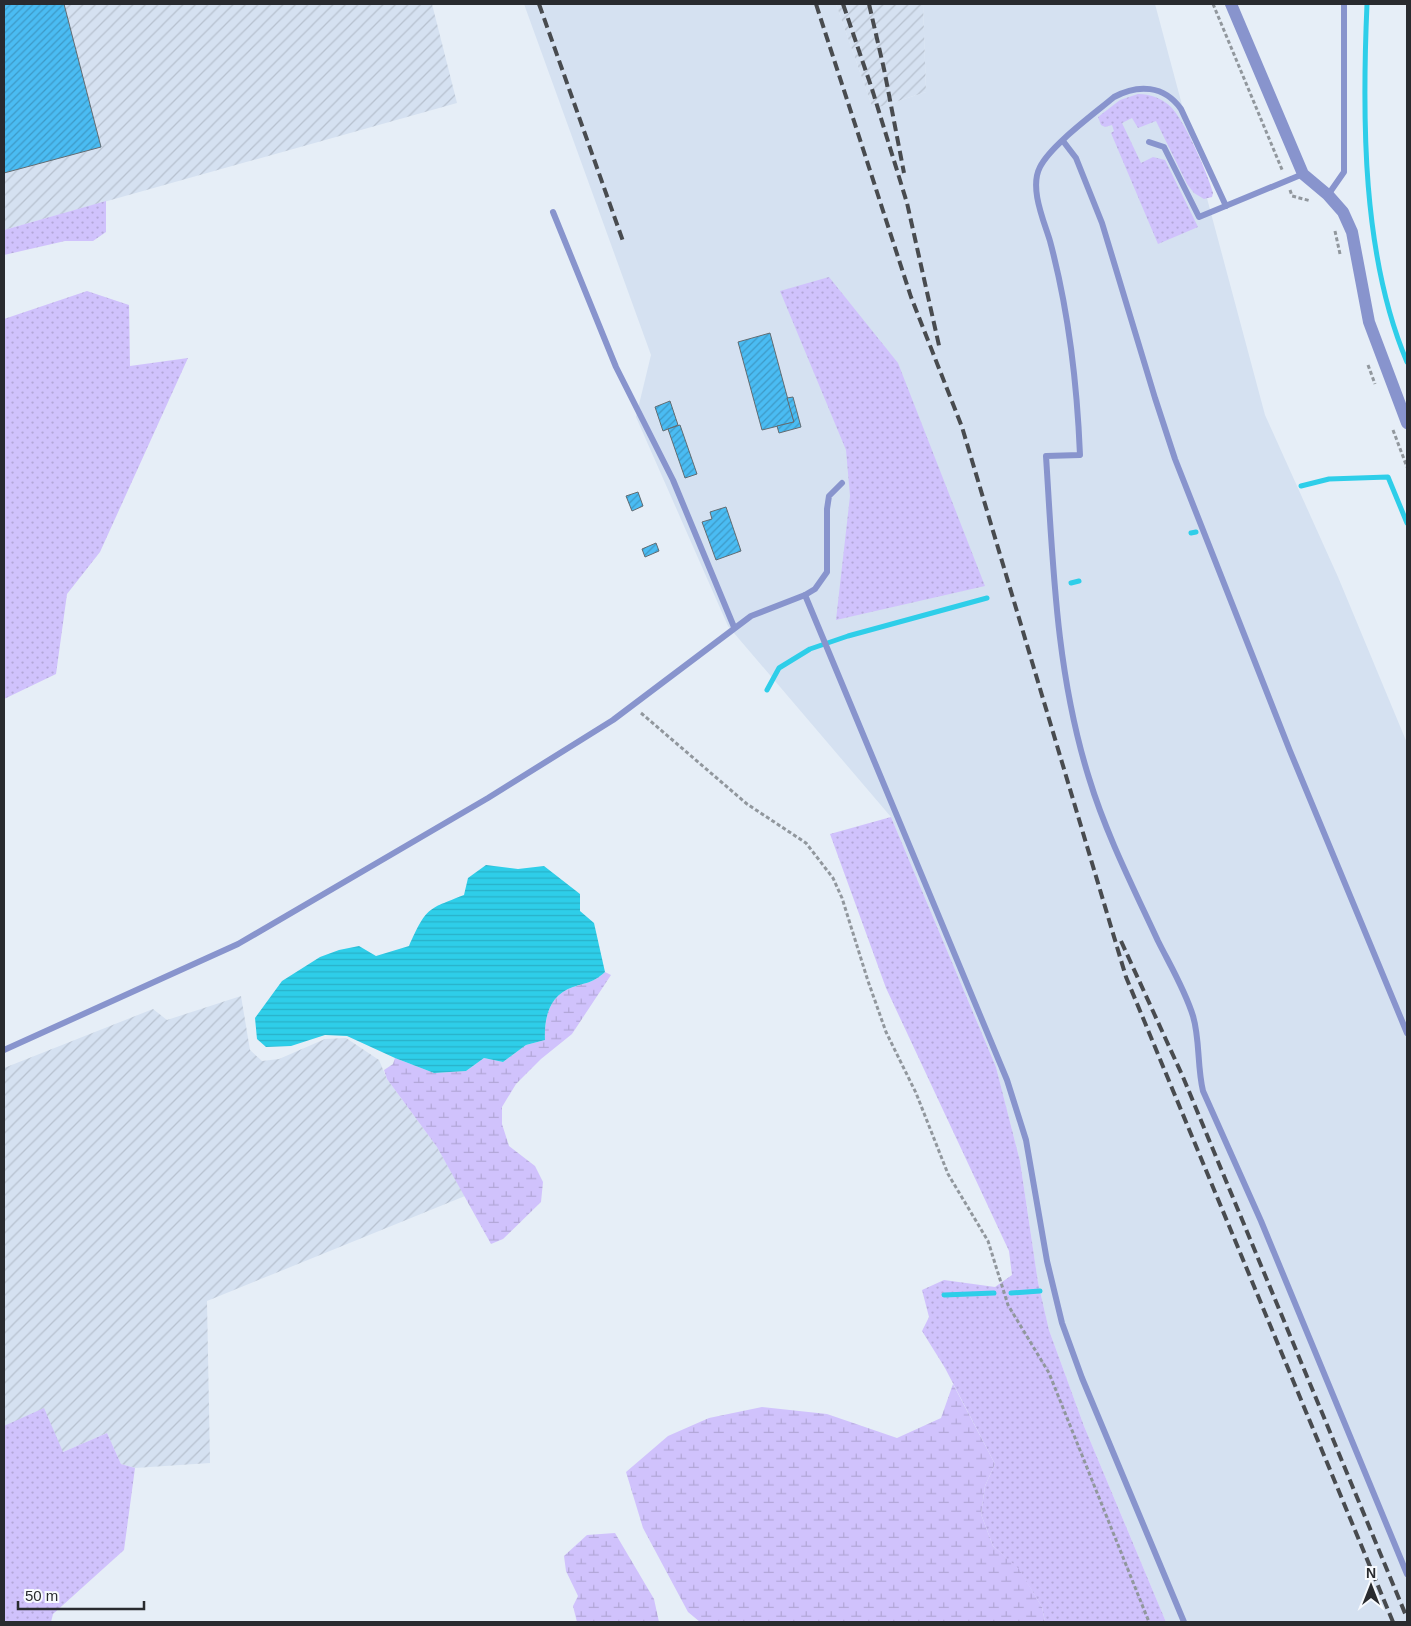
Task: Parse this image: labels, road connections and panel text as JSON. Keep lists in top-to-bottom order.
{
  "scale_bar": "50 m",
  "north": "top"
}
